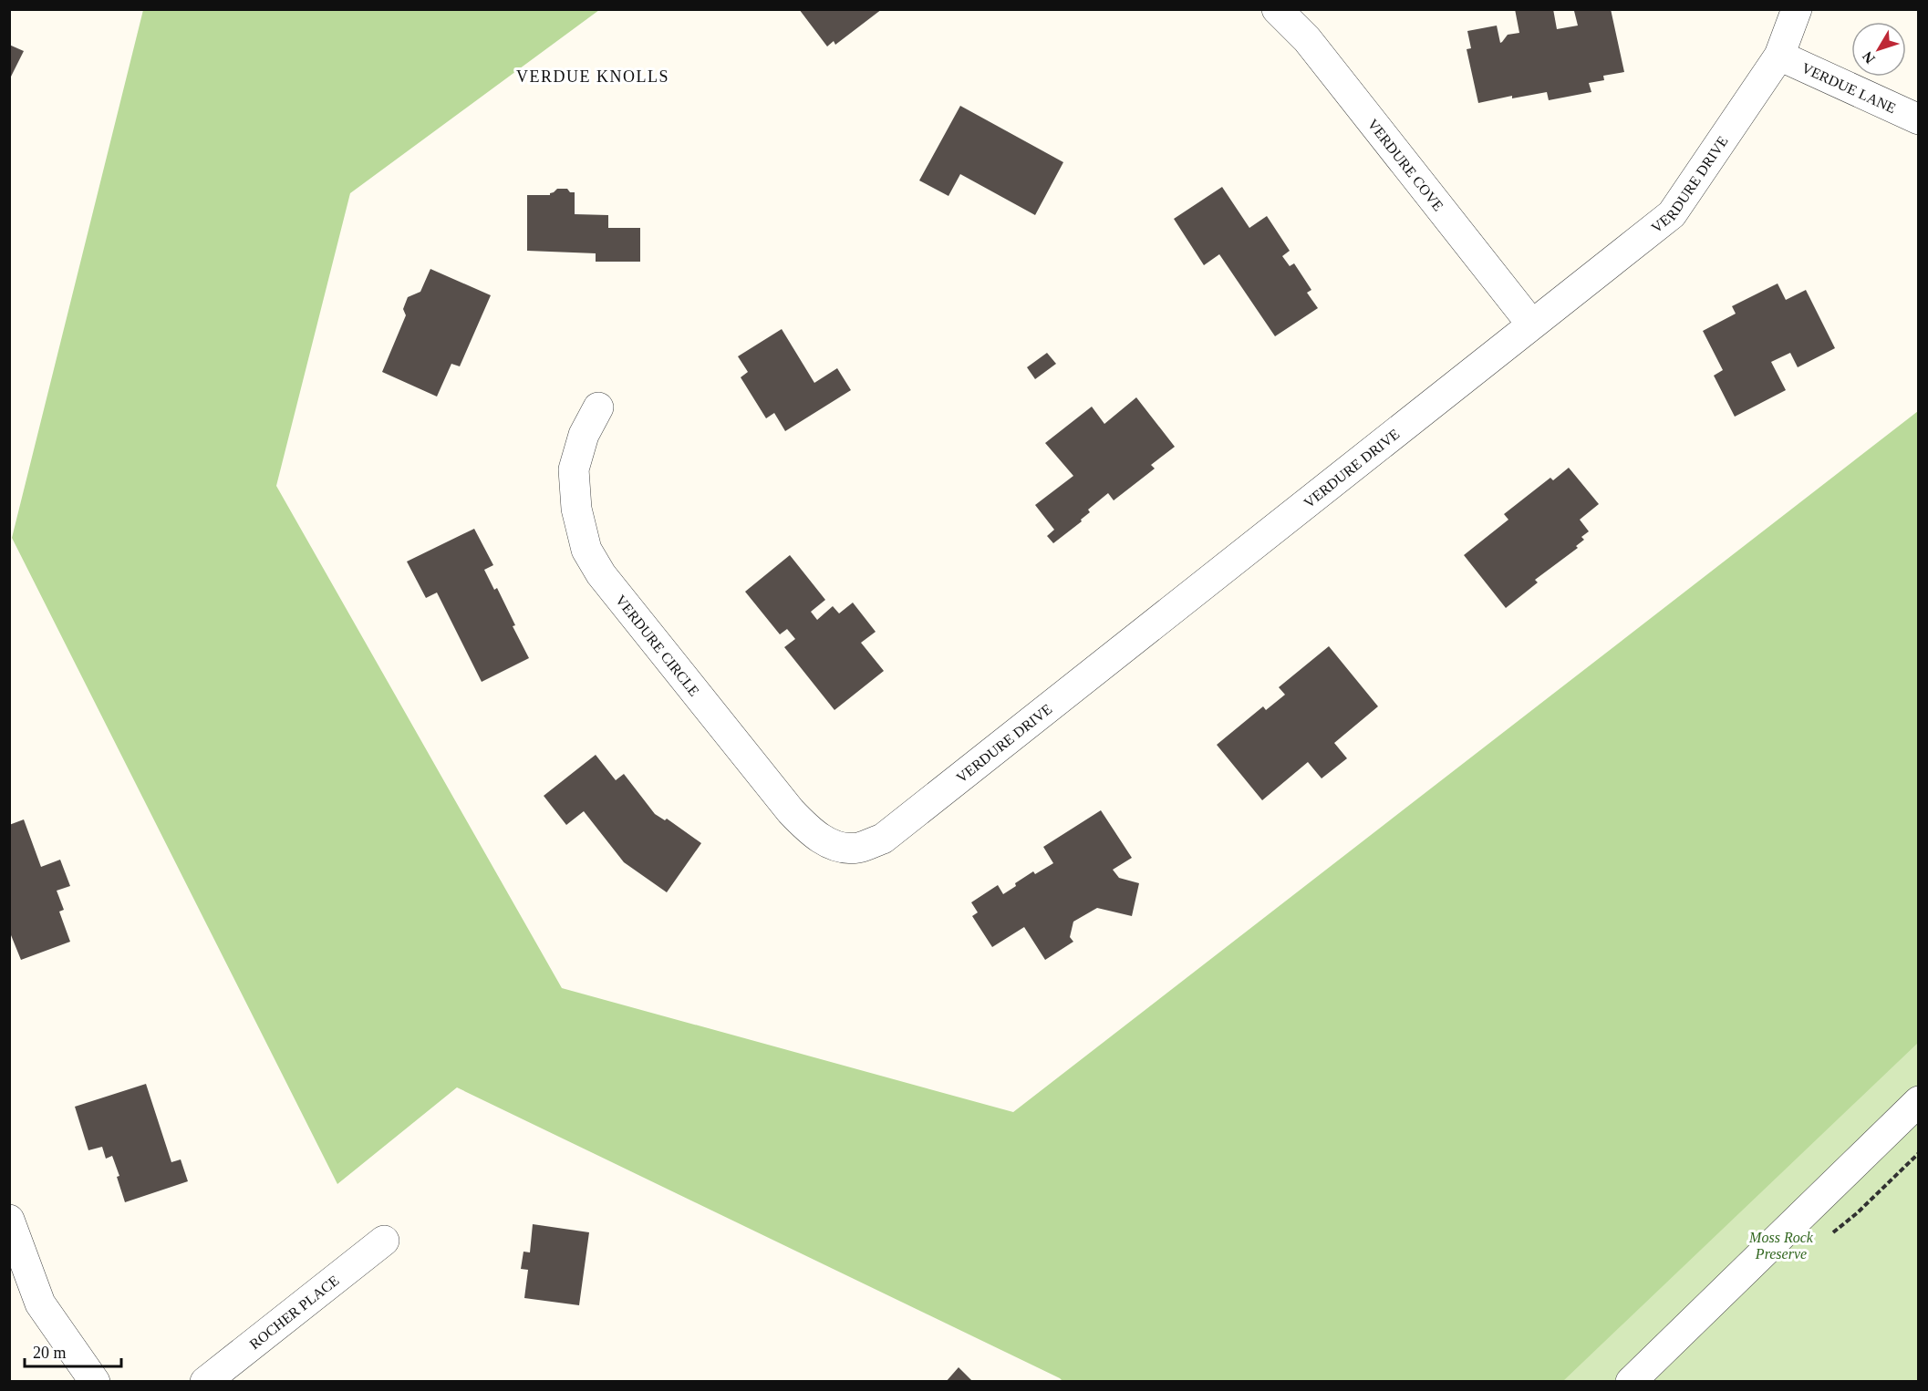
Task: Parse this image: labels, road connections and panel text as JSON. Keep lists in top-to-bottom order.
{
  "streets": {
    "street": [
      "VERDUE LANE",
      "VERDURE COVE",
      "VERDURE DRIVE",
      "VERDURE CIRCLE",
      "ROCHER PLACE"
    ]
  },
  "crossings": [
    ["VERDUE LANE", "VERDURE DRIVE"],
    ["VERDURE COVE", "VERDURE DRIVE"],
    ["VERDURE DRIVE", "VERDURE CIRCLE"]
  ],
  "districts": ["VERDUE KNOLLS"],
  "parks": ["Moss Rock Preserve"],
  "scale_bar": "20 m",
  "north": "bottom left"
}
